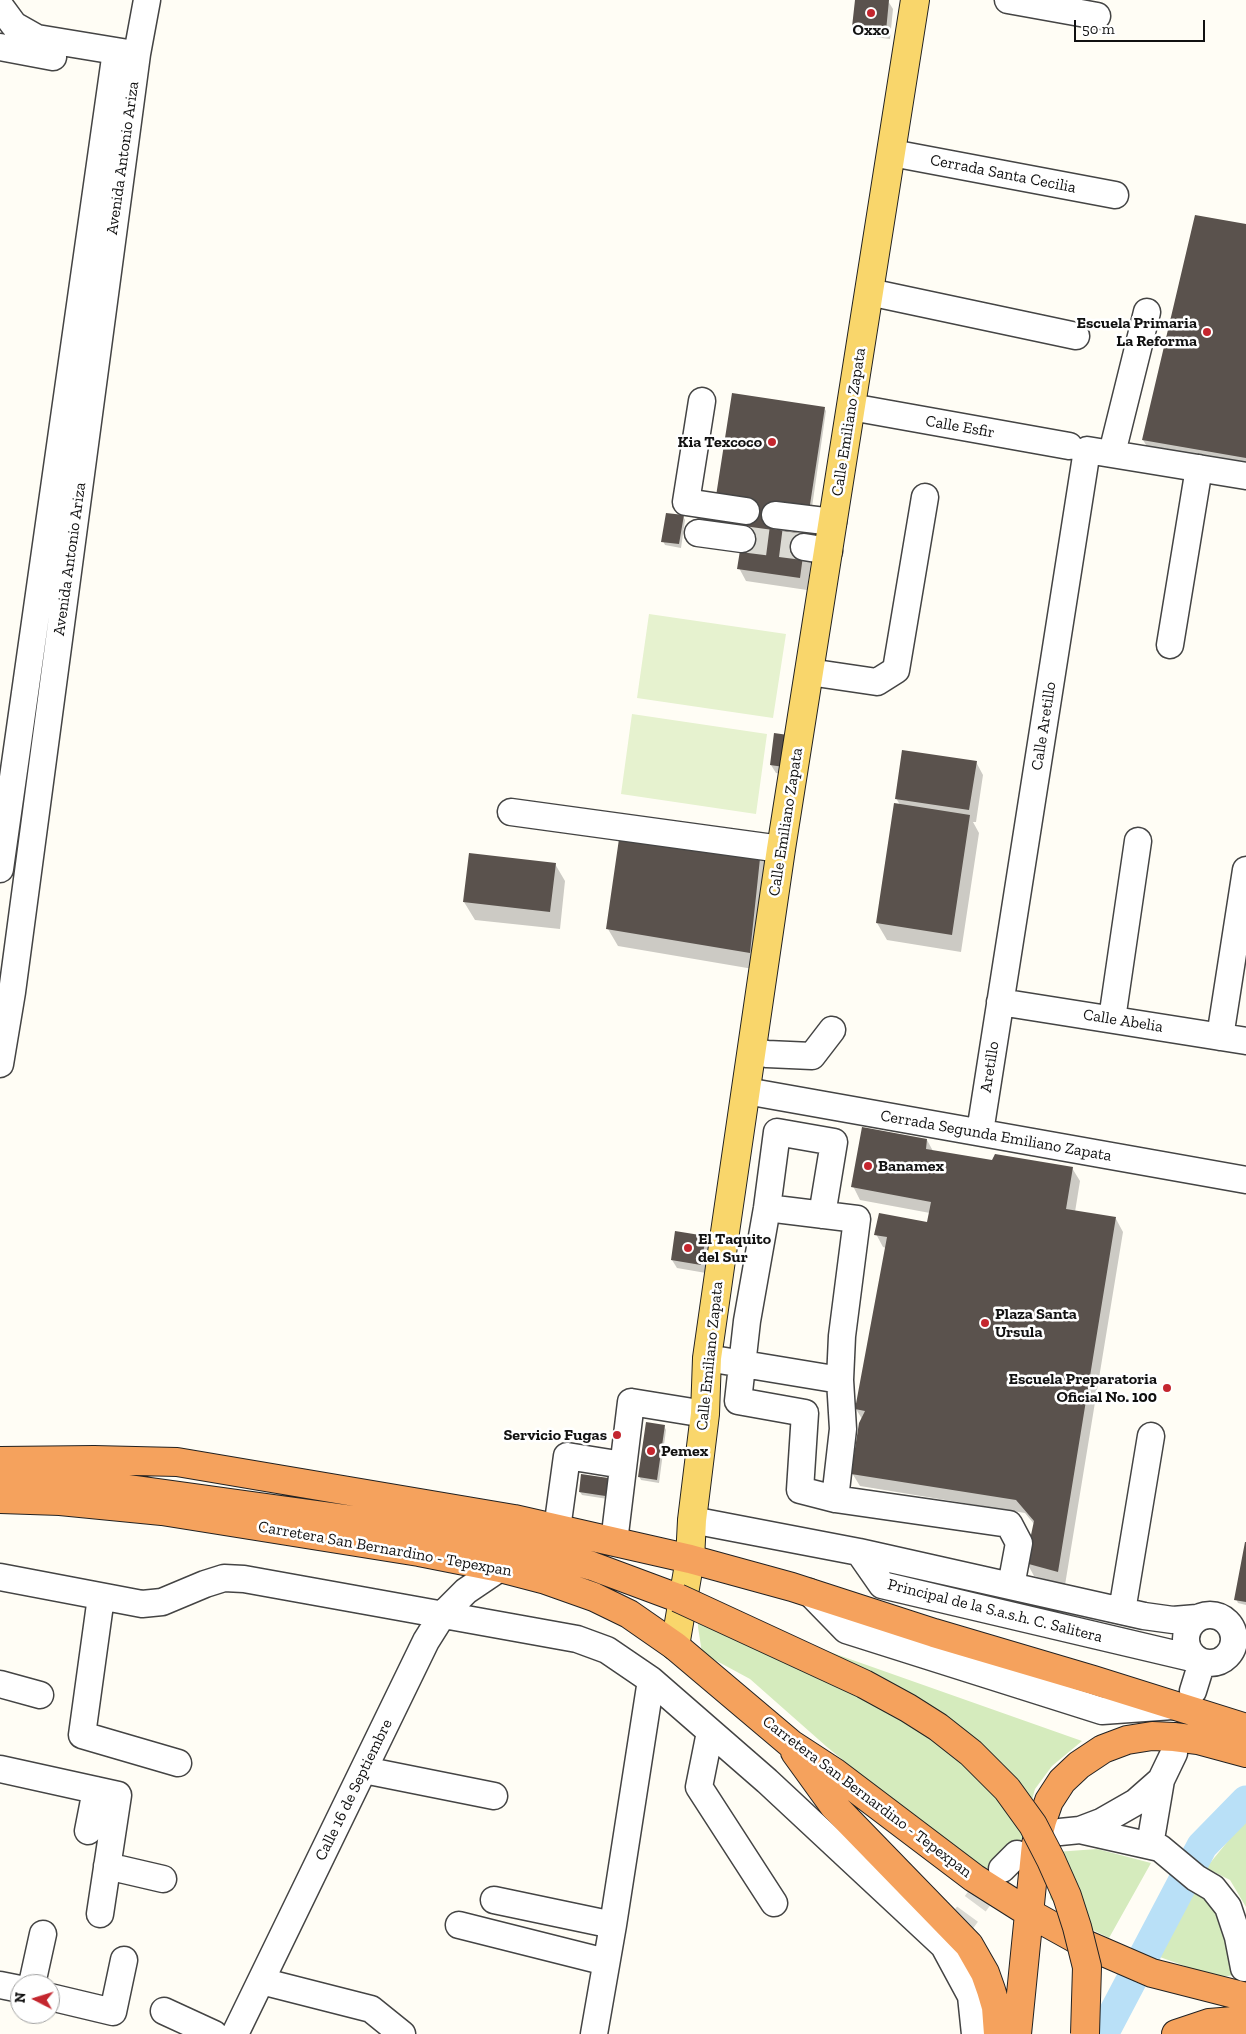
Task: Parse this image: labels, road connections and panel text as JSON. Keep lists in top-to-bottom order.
{
  "streets": {
    "highway": ["Carretera San Bernardino - Tepexpan"],
    "main road": ["Calle Emiliano Zapata"],
    "street": [
      "Avenida Antonio Ariza",
      "Cerrada Santa Cecilia",
      "Calle Esfir",
      "Calle Aretillo",
      "Calle Abelia",
      "Aretillo",
      "Cerrada Segunda Emiliano Zapata",
      "Principal de la S.a.s.h. C. Salitera",
      "Calle 16 de Septiembre"
    ]
  },
  "crossings": [
    ["Cerrada Santa Cecilia", "Calle Emiliano Zapata"],
    ["Calle Emiliano Zapata", "Calle Esfir"],
    ["Calle Emiliano Zapata", "Cerrada Segunda Emiliano Zapata"],
    ["Calle Emiliano Zapata", "Carretera San Bernardino - Tepexpan"],
    ["Calle Esfir", "Calle Aretillo"],
    ["Calle Aretillo", "Calle Abelia"],
    ["Calle Aretillo", "Aretillo"],
    ["Calle Abelia", "Aretillo"],
    ["Aretillo", "Cerrada Segunda Emiliano Zapata"],
    ["Carretera San Bernardino - Tepexpan", "Calle 16 de Septiembre"]
  ],
  "places": [
    "Oxxo",
    "Escuela Primaria La Reforma",
    "Kia Texcoco",
    "Banamex",
    "El Taquito del Sur",
    "Plaza Santa Ursula",
    "Escuela Preparatoria Oficial No. 100",
    "Servicio Fugas",
    "Pemex"
  ],
  "scale_bar": "50 m",
  "north": "left"
}
